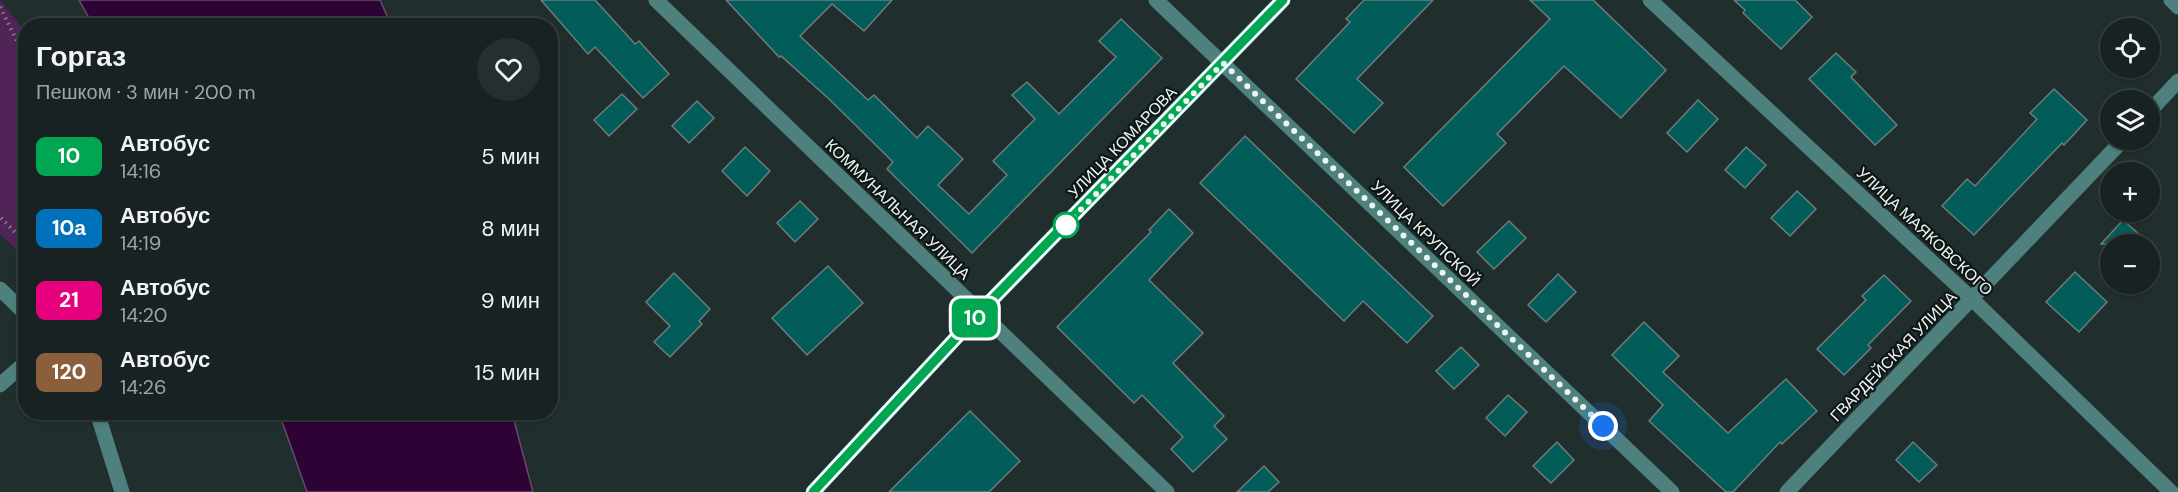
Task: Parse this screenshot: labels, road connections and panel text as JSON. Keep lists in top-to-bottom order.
{
  "streets": {
    "main road": ["УЛИЦА КОМАРОВА"],
    "street": [
      "КОММУНАЛЬНАЯ УЛИЦА",
      "УЛИЦА МАЯКОВСКОГО",
      "УЛИЦА КРУПСКОЙ",
      "ГВАРДЕЙСКАЯ УЛИЦА"
    ]
  },
  "crossings": [
    ["УЛИЦА КОМАРОВА", "КОММУНАЛЬНАЯ УЛИЦА"],
    ["УЛИЦА КОМАРОВА", "УЛИЦА КРУПСКОЙ"],
    ["УЛИЦА МАЯКОВСКОГО", "ГВАРДЕЙСКАЯ УЛИЦА"]
  ],
  "lines": ["bus line 10"],
  "page": {
    "on_map": "10",
    "map_buttons": ["+", "−"],
    "heading": ["Горгаз", "Пешком · 3 мин · 200 m"],
    "list": [
      {
        "mark": "10",
        "name": "Автобус",
        "note": "14:16",
        "value": "5 мин"
      },
      {
        "mark": "10а",
        "name": "Автобус",
        "note": "14:19",
        "value": "8 мин"
      },
      {
        "mark": "21",
        "name": "Автобус",
        "note": "14:20",
        "value": "9 мин"
      },
      {
        "mark": "120",
        "name": "Автобус",
        "note": "14:26",
        "value": "15 мин"
      }
    ]
  }
}
